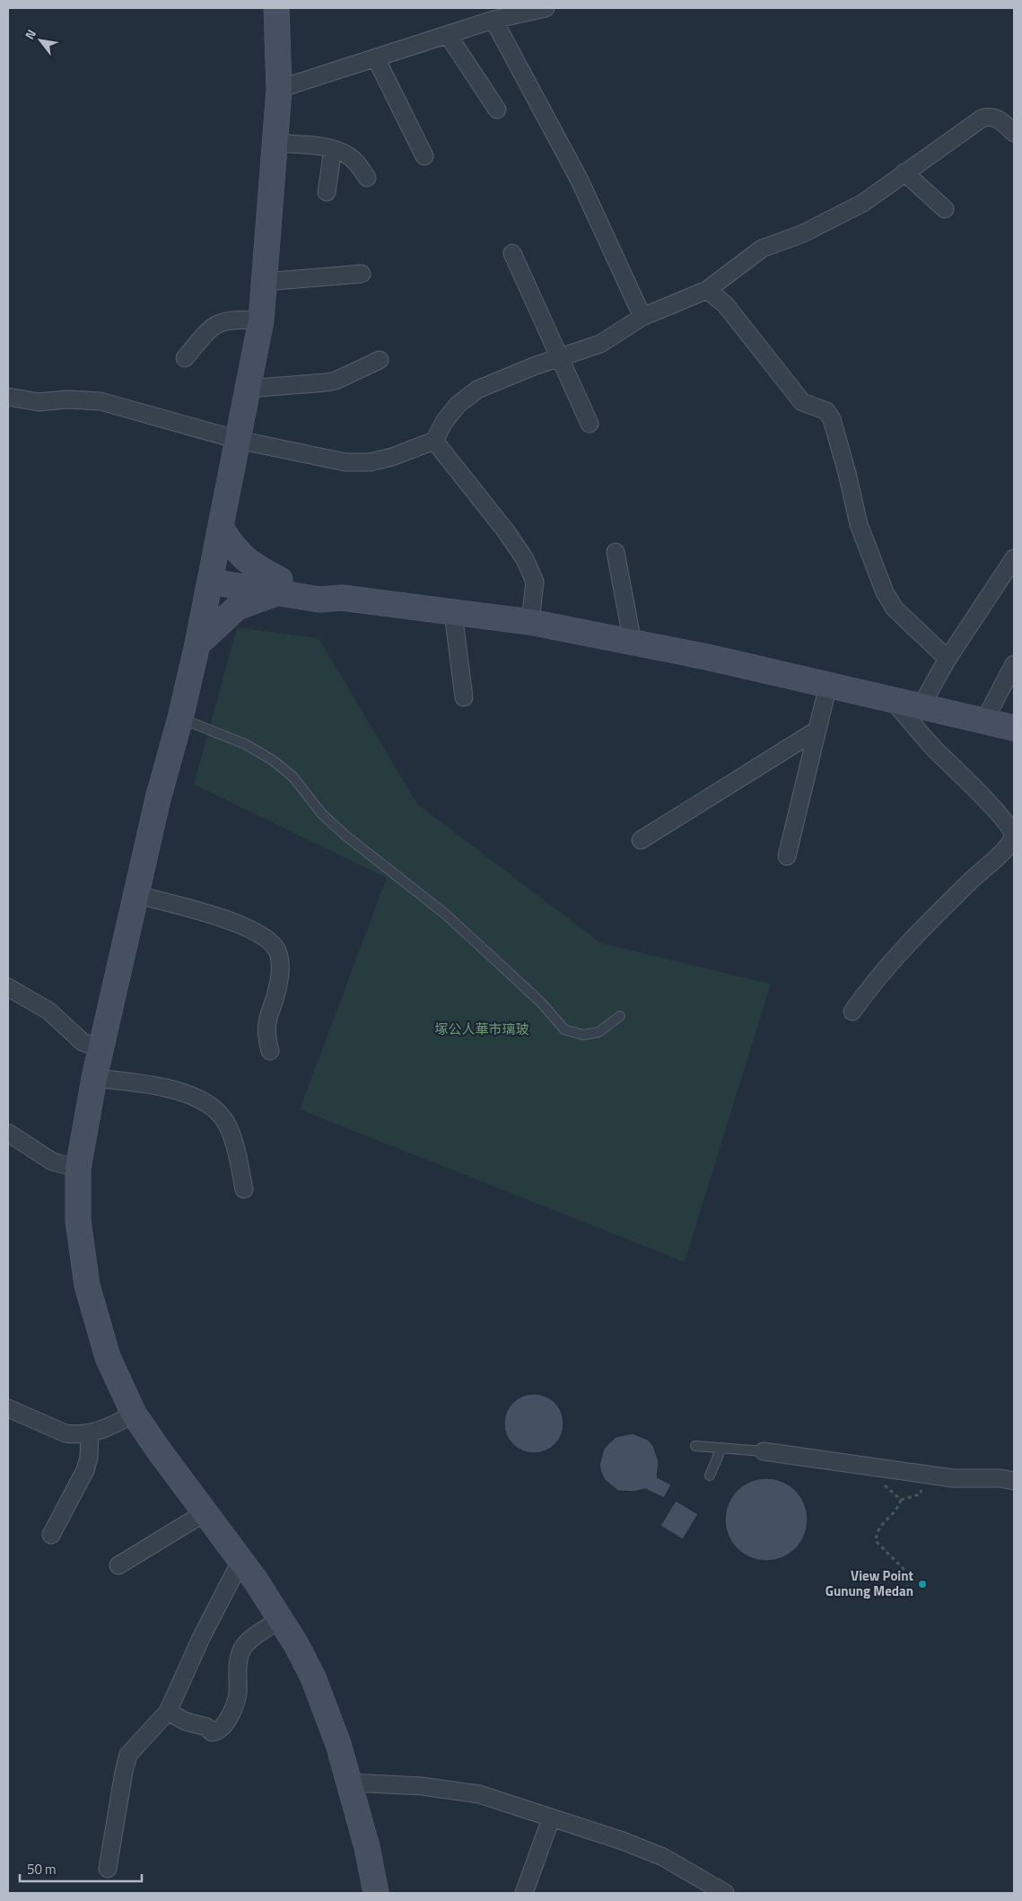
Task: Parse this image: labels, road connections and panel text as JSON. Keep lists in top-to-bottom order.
{
  "parks": ["塚公人華市璃玻"],
  "places": ["View Point Gunung Medan"],
  "scale_bar": "50 m",
  "north": "top left"
}
